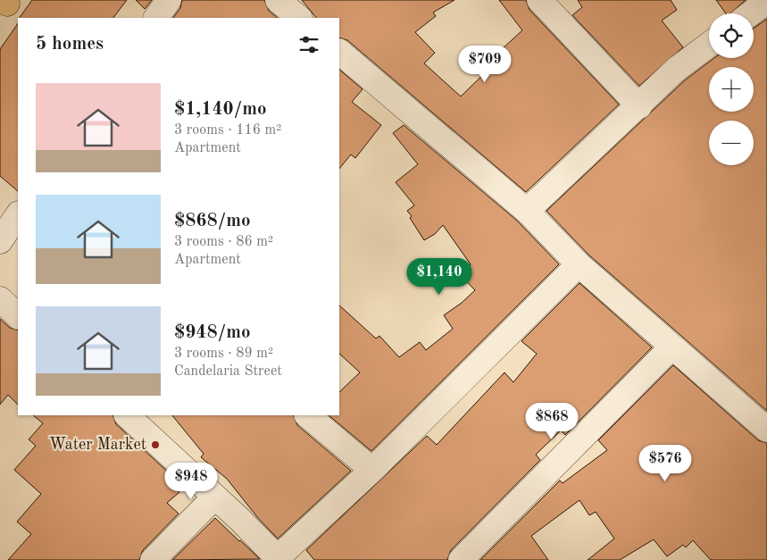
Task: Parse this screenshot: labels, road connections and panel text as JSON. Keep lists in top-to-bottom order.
{
  "places": ["Water Market"],
  "page": {
    "map_buttons": ["+", "−"],
    "heading": "5 homes",
    "price": [
      "$709",
      "$1,140",
      "$868",
      "$576",
      "$948"
    ],
    "list": [
      {
        "name": "$1,140/mo",
        "note": "3 rooms · 116 m² · Apartment"
      },
      {
        "name": "$868/mo",
        "note": "3 rooms · 86 m² · Apartment"
      },
      {
        "name": "$948/mo",
        "note": "3 rooms · 89 m² · Candelaria Street"
      }
    ]
  }
}
